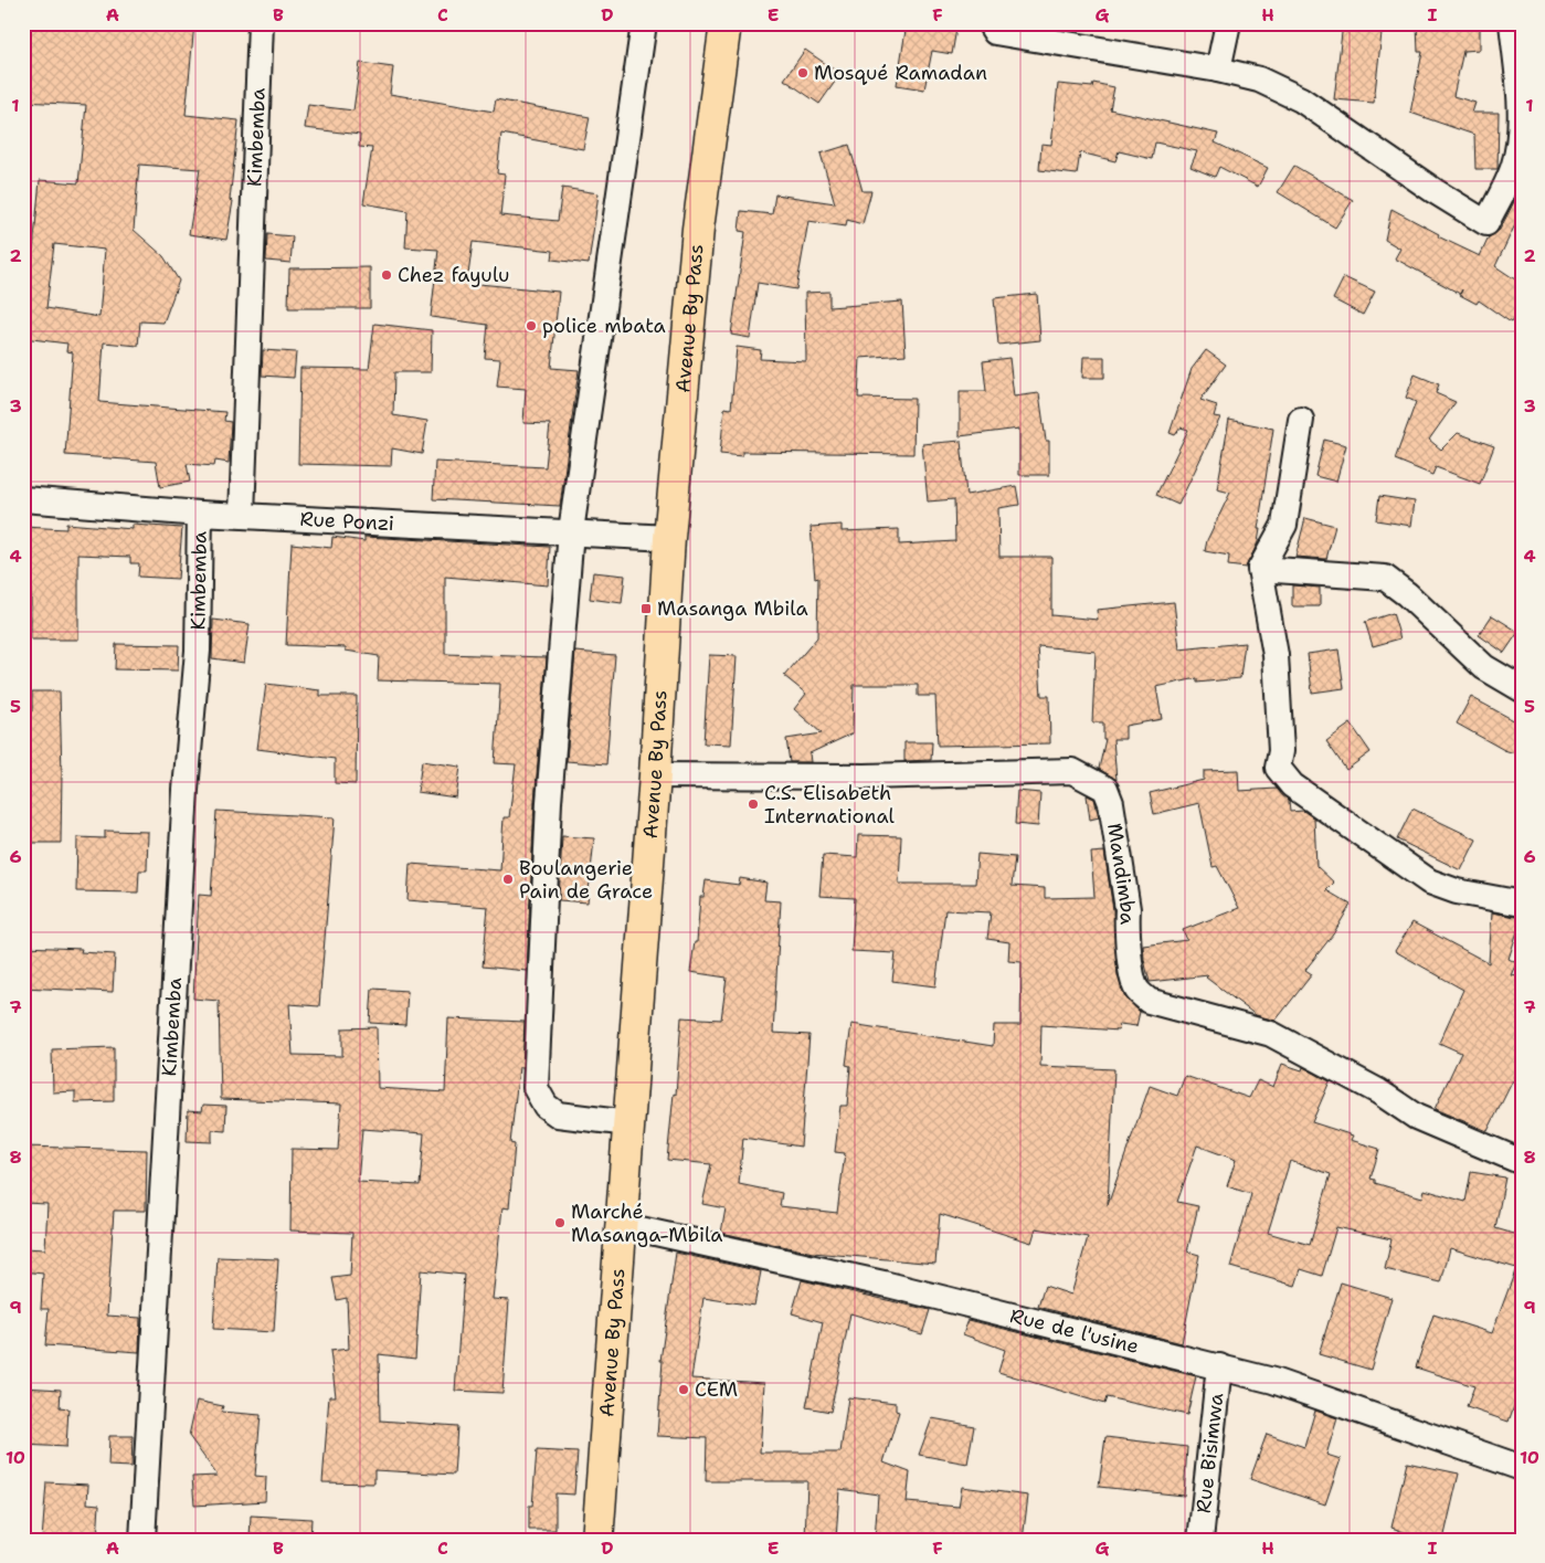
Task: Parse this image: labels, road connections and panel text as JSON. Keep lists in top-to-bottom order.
{
  "streets": {
    "highway": ["Avenue By Pass"],
    "street": [
      "Kimbemba",
      "Rue Ponzi",
      "Mandimba",
      "Rue de l'usine",
      "Rue Bisimwa"
    ]
  },
  "crossings": [
    ["Kimbemba", "Rue Ponzi"],
    ["Avenue By Pass", "Rue Ponzi"],
    ["Avenue By Pass", "Mandimba"],
    ["Avenue By Pass", "Rue de l'usine"],
    ["Rue de l'usine", "Rue Bisimwa"]
  ],
  "places": {
    "other": [
      "Mosqué Ramadan",
      "Chez fayulu",
      "police mbata",
      "C.S. Elisabeth International",
      "Boulangerie Pain de Grace",
      "Marché Masanga-Mbila",
      "CEM"
    ],
    "transit": ["Masanga Mbila"]
  },
  "grid": {
    "columns": [
      "A",
      "B",
      "C",
      "D",
      "E",
      "F",
      "G",
      "H",
      "I"
    ],
    "rows": [
      "1",
      "2",
      "3",
      "4",
      "5",
      "6",
      "7",
      "8",
      "9",
      "10"
    ]
  }
}
